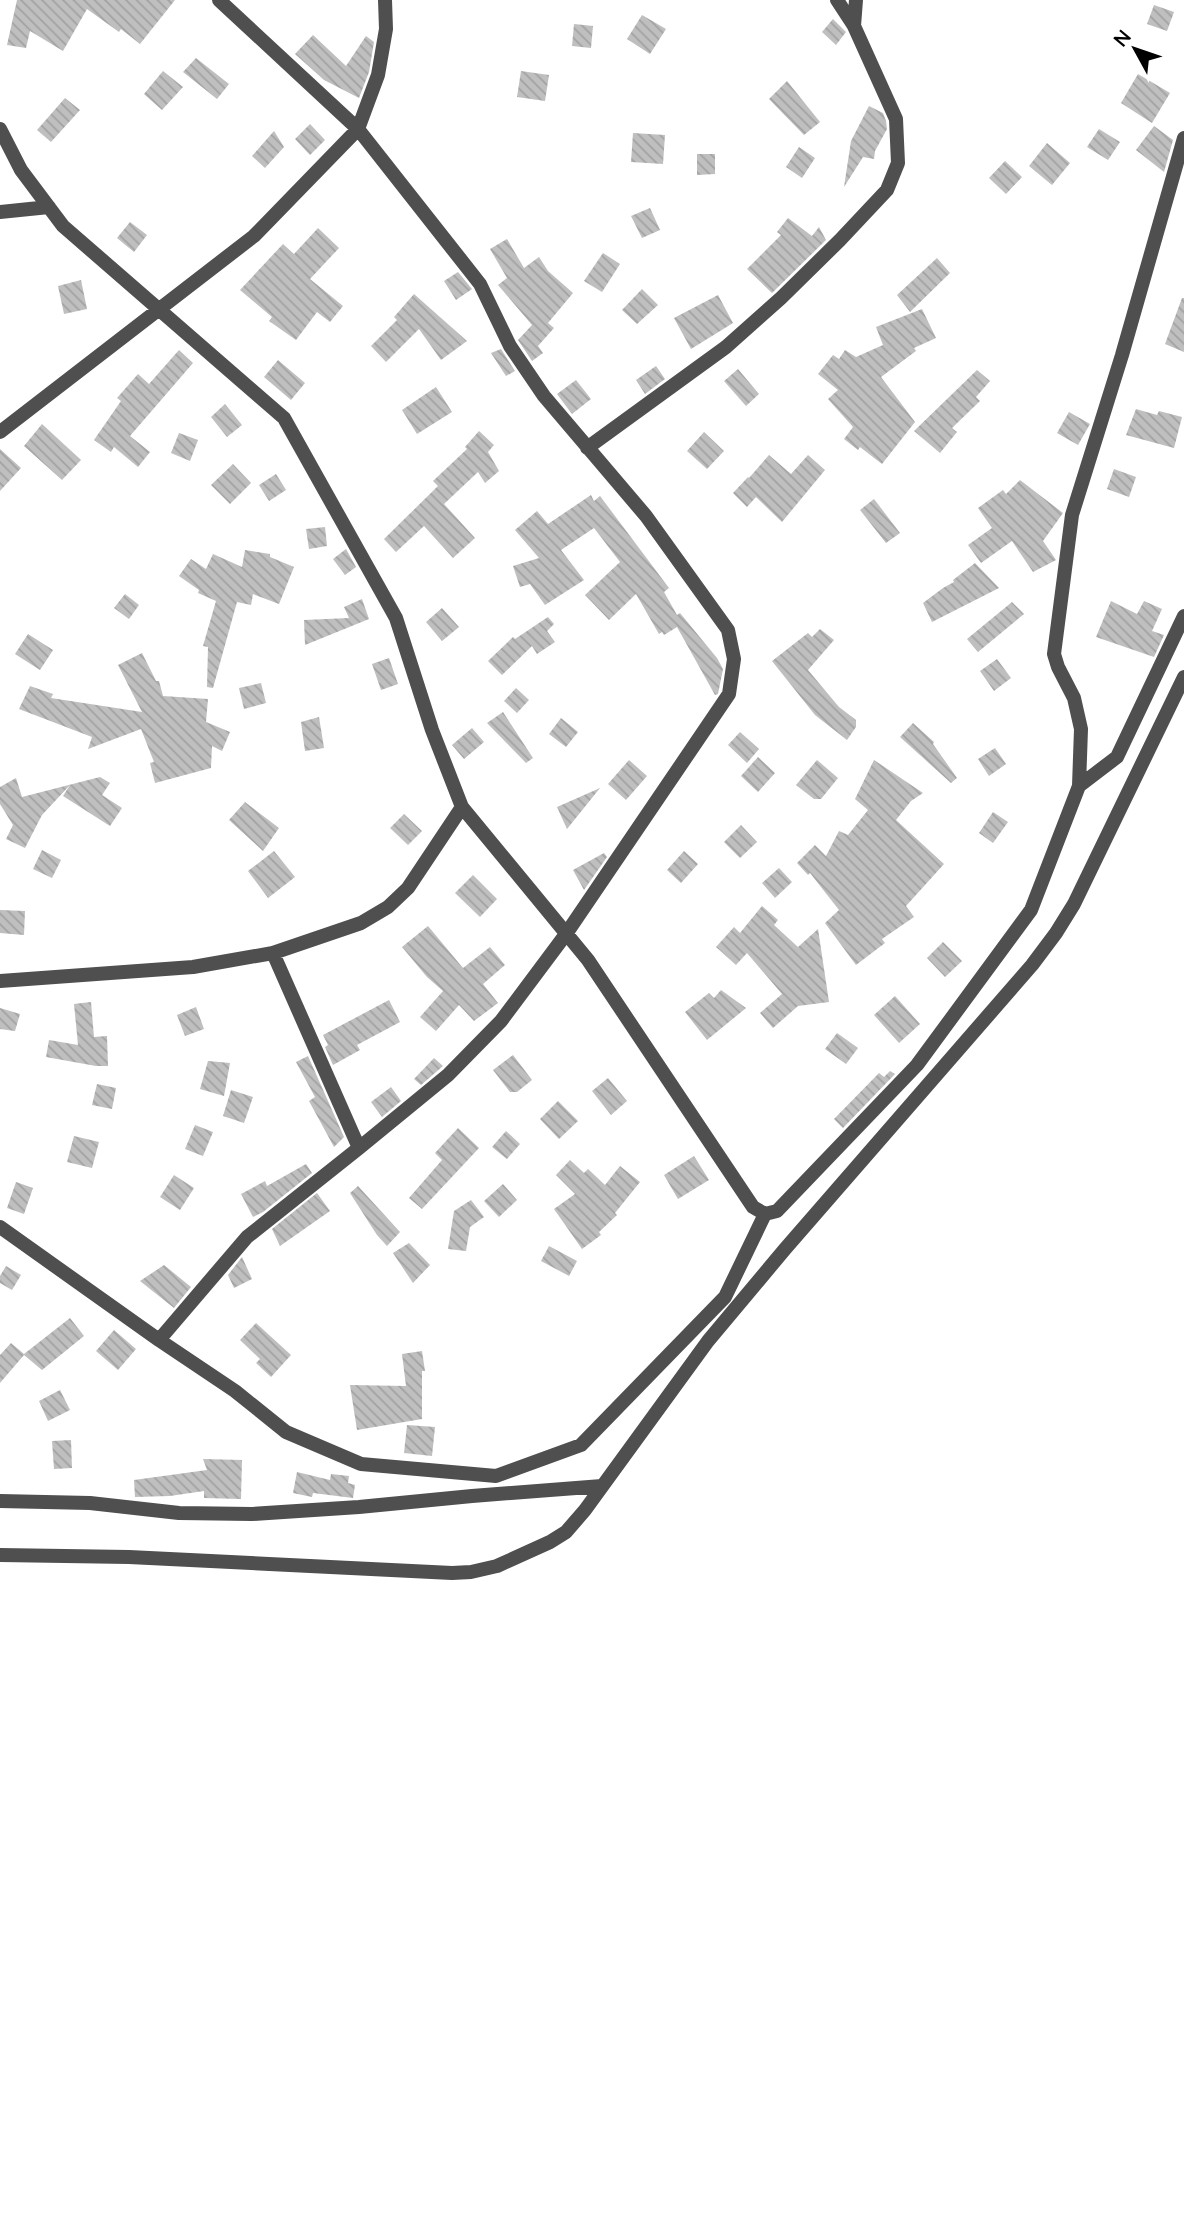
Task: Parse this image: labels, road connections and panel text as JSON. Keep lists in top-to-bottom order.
{
  "north": "top left"
}
